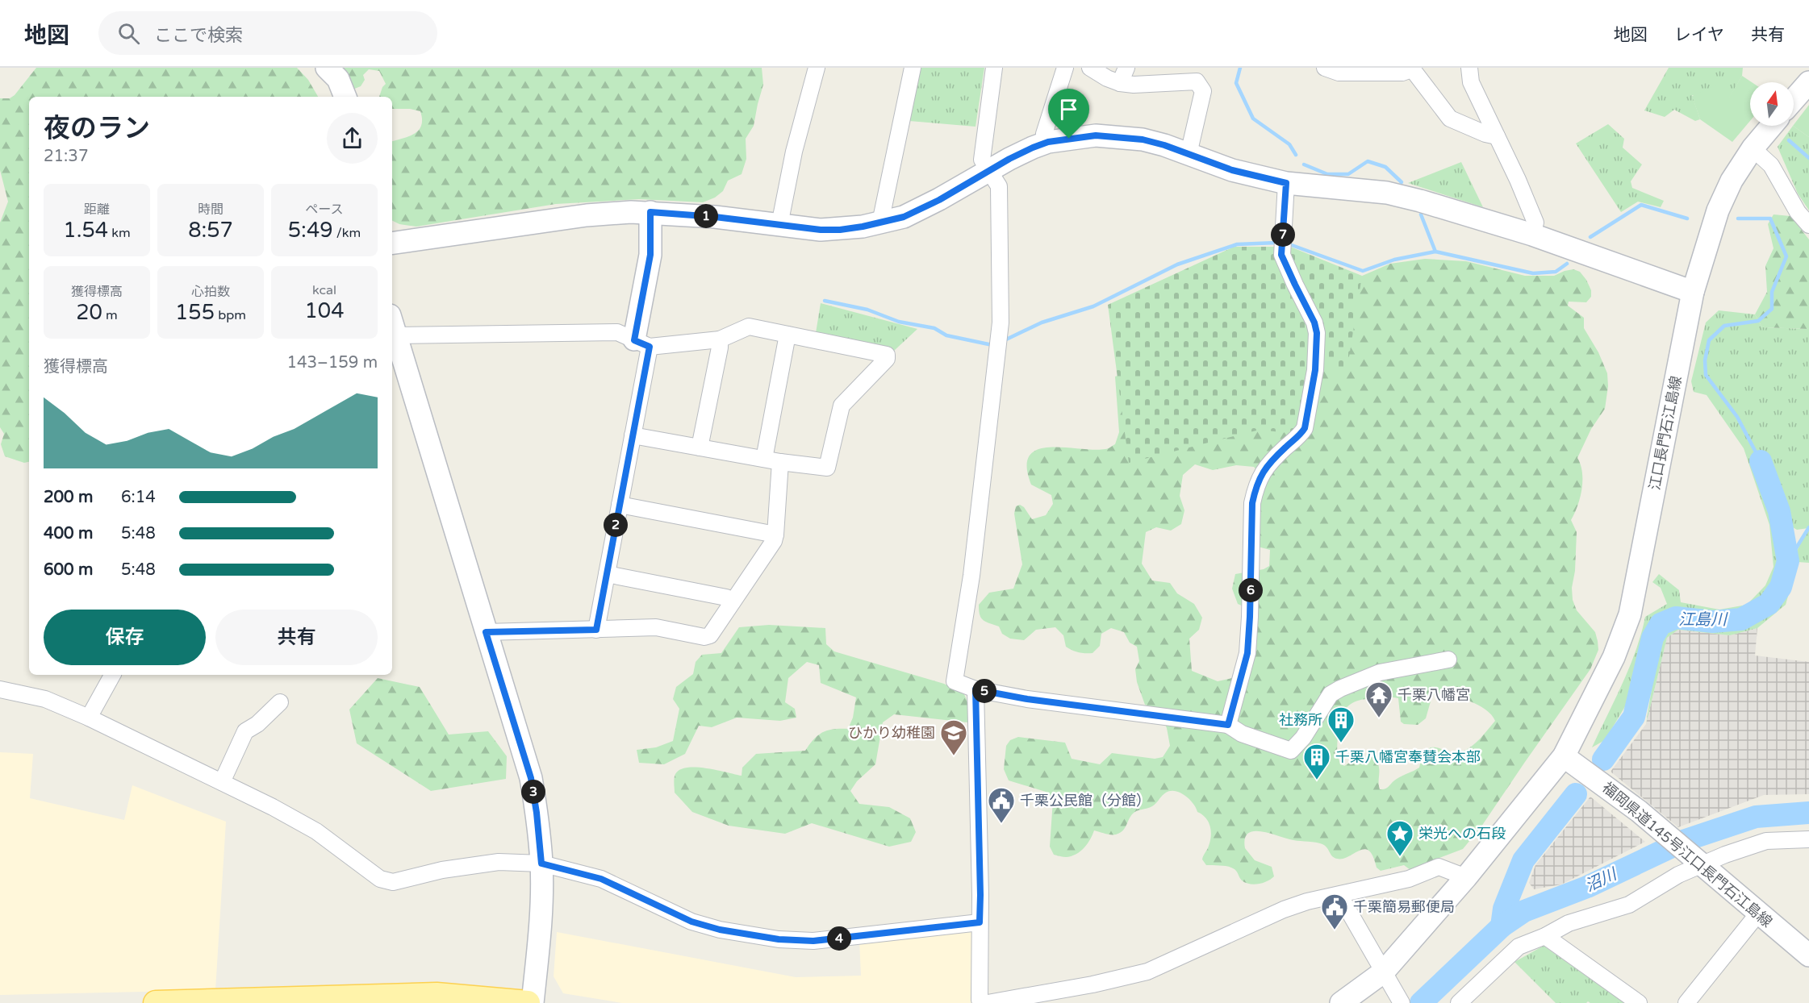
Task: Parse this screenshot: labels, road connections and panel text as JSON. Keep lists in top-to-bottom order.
{
  "streets": {
    "street": ["江口長門石江島線", "福岡県道145号江口長門石江島線"]
  },
  "crossings": [
    ["江口長門石江島線", "福岡県道145号江口長門石江島線"]
  ],
  "water": ["江島川", "沼川"],
  "places": {
    "temple": ["千栗八幡宮"],
    "building": ["社務所", "千栗八幡宮奉賛会本部"],
    "school or university": ["ひかり幼稚園"],
    "public building": ["千栗公民館（分館）", "千栗簡易郵便局"],
    "place": ["栄光への石段"]
  },
  "north": "top",
  "page": {
    "header": "地図",
    "search": "ここで検索",
    "nav": ["地図", "レイヤ", "共有"],
    "heading": ["夜のラン", "21:37"],
    "stats": [
      ["距離", "1.54 km"],
      ["時間", "8:57"],
      ["ペース", "5:49 /km"],
      ["獲得標高", "20 m"],
      ["心拍数", "155 bpm"],
      ["kcal", "104"]
    ],
    "pins": [
      "1",
      "7",
      "2",
      "6",
      "5",
      "3",
      "4"
    ],
    "chart": ["獲得標高", "143–159 m"],
    "list": [
      {
        "name": "200 m",
        "note": "6:14"
      },
      {
        "name": "400 m",
        "note": "5:48"
      },
      {
        "name": "600 m",
        "note": "5:48"
      }
    ],
    "buttons": ["保存", "共有"]
  }
}
